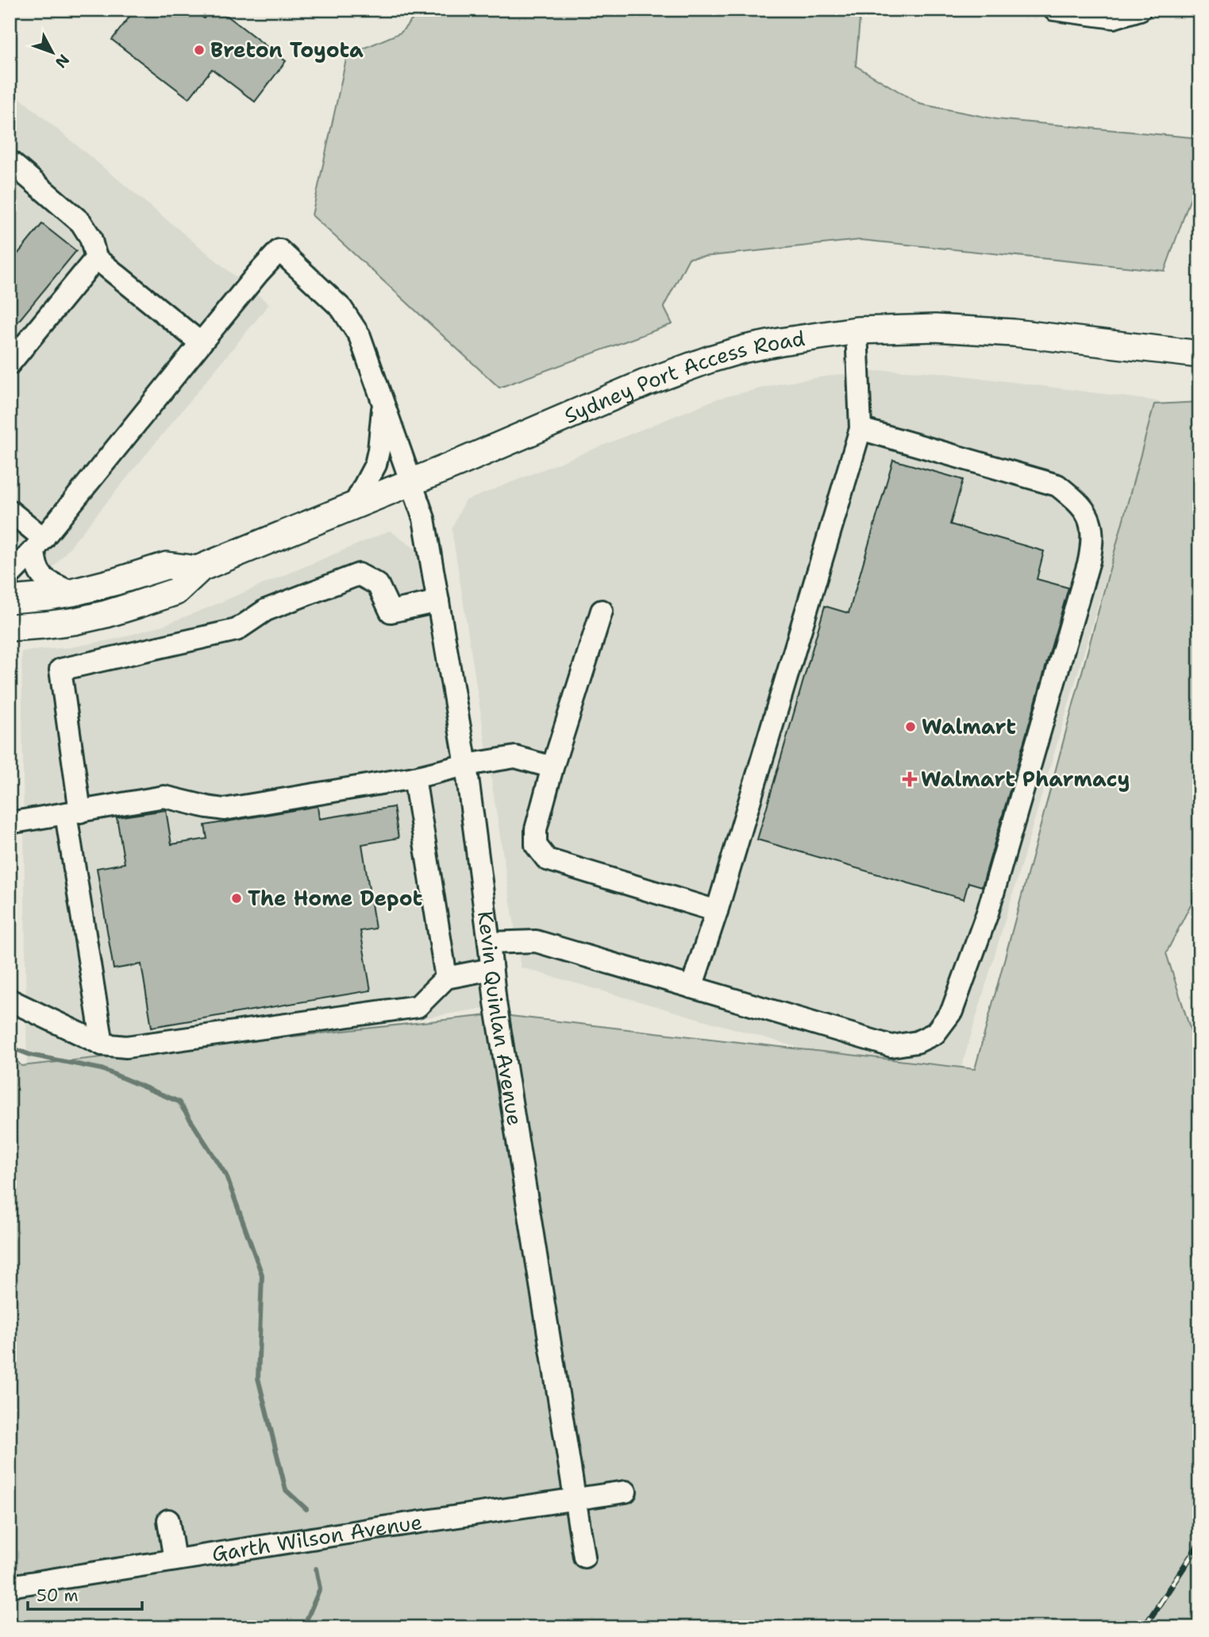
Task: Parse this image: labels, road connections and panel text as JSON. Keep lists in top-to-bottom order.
{
  "streets": {
    "main road": ["Sydney Port Access Road"],
    "street": ["Kevin Quinlan Avenue", "Garth Wilson Avenue"]
  },
  "crossings": [
    ["Sydney Port Access Road", "Kevin Quinlan Avenue"],
    ["Kevin Quinlan Avenue", "Garth Wilson Avenue"]
  ],
  "places": {
    "other": ["Breton Toyota", "Walmart", "The Home Depot"],
    "health": ["Walmart Pharmacy"]
  },
  "scale_bar": "50 m",
  "north": "bottom right"
}
